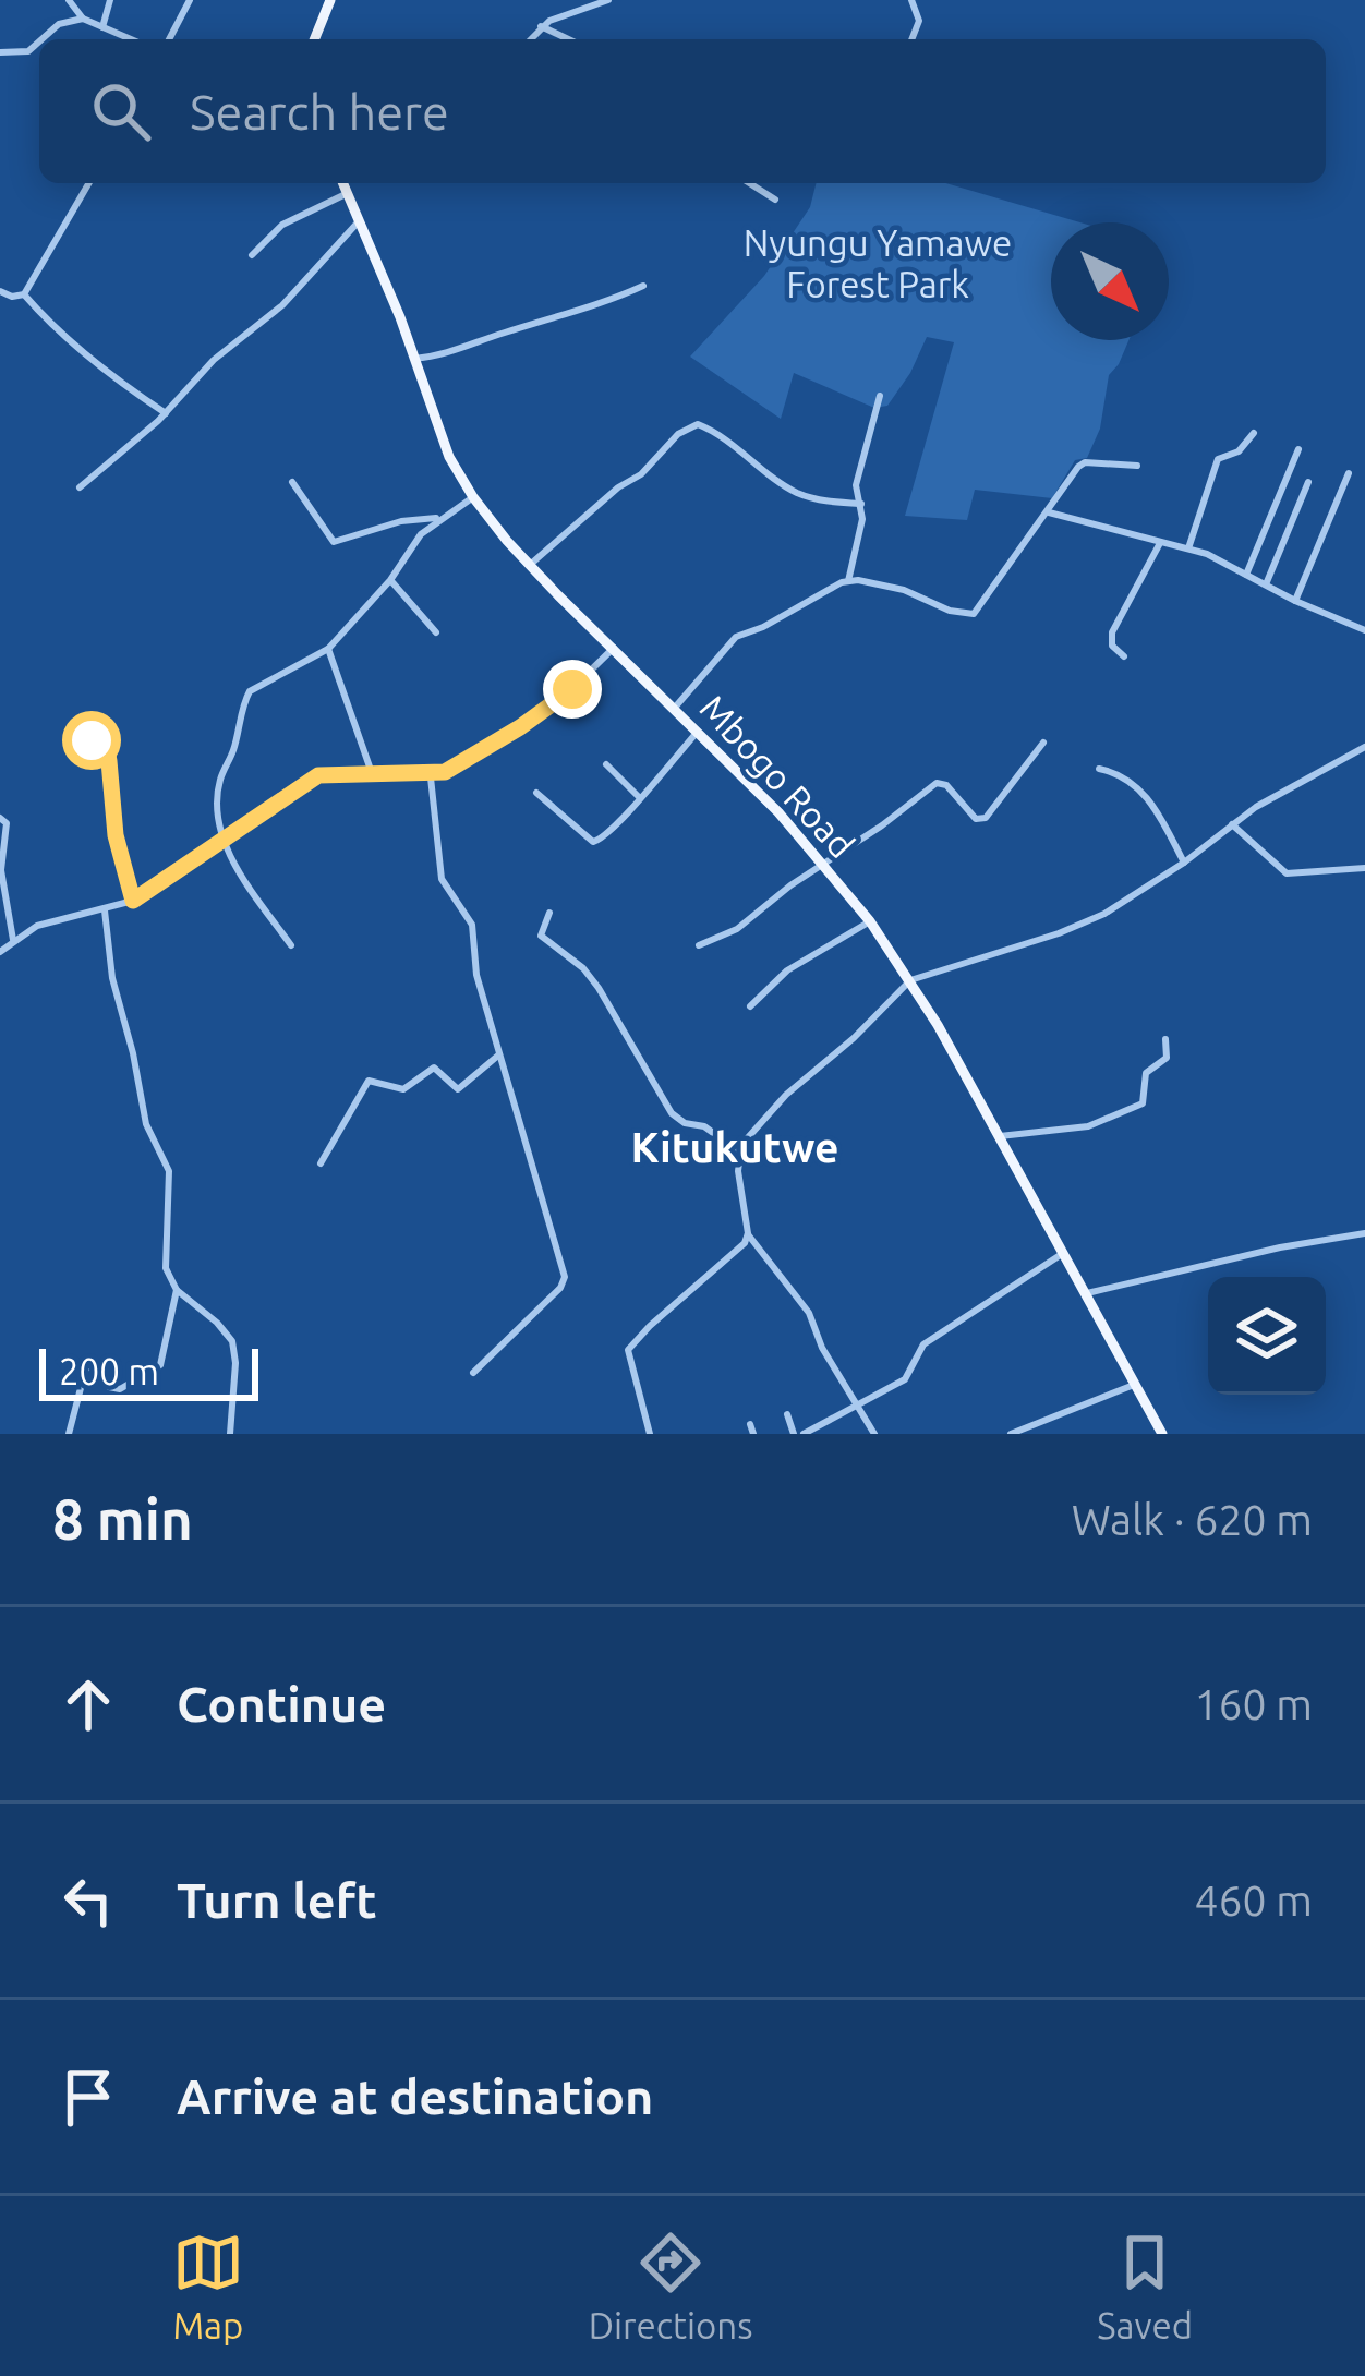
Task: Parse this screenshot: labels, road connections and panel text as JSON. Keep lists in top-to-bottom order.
{
  "streets": {
    "main road": ["Mbogo Road"]
  },
  "districts": ["Kitukutwe"],
  "parks": ["Nyungu Yamawe Forest Park"],
  "scale_bar": "200 m",
  "north": "bottom right",
  "page": {
    "search": "Search here",
    "scale": "200 m",
    "heading": ["8 min", "Walk · 620 m"],
    "list": [
      ["Continue", "160 m"],
      ["Turn left", "460 m"],
      "Arrive at destination"
    ],
    "nav": ["Map", "Directions", "Saved"]
  }
}
